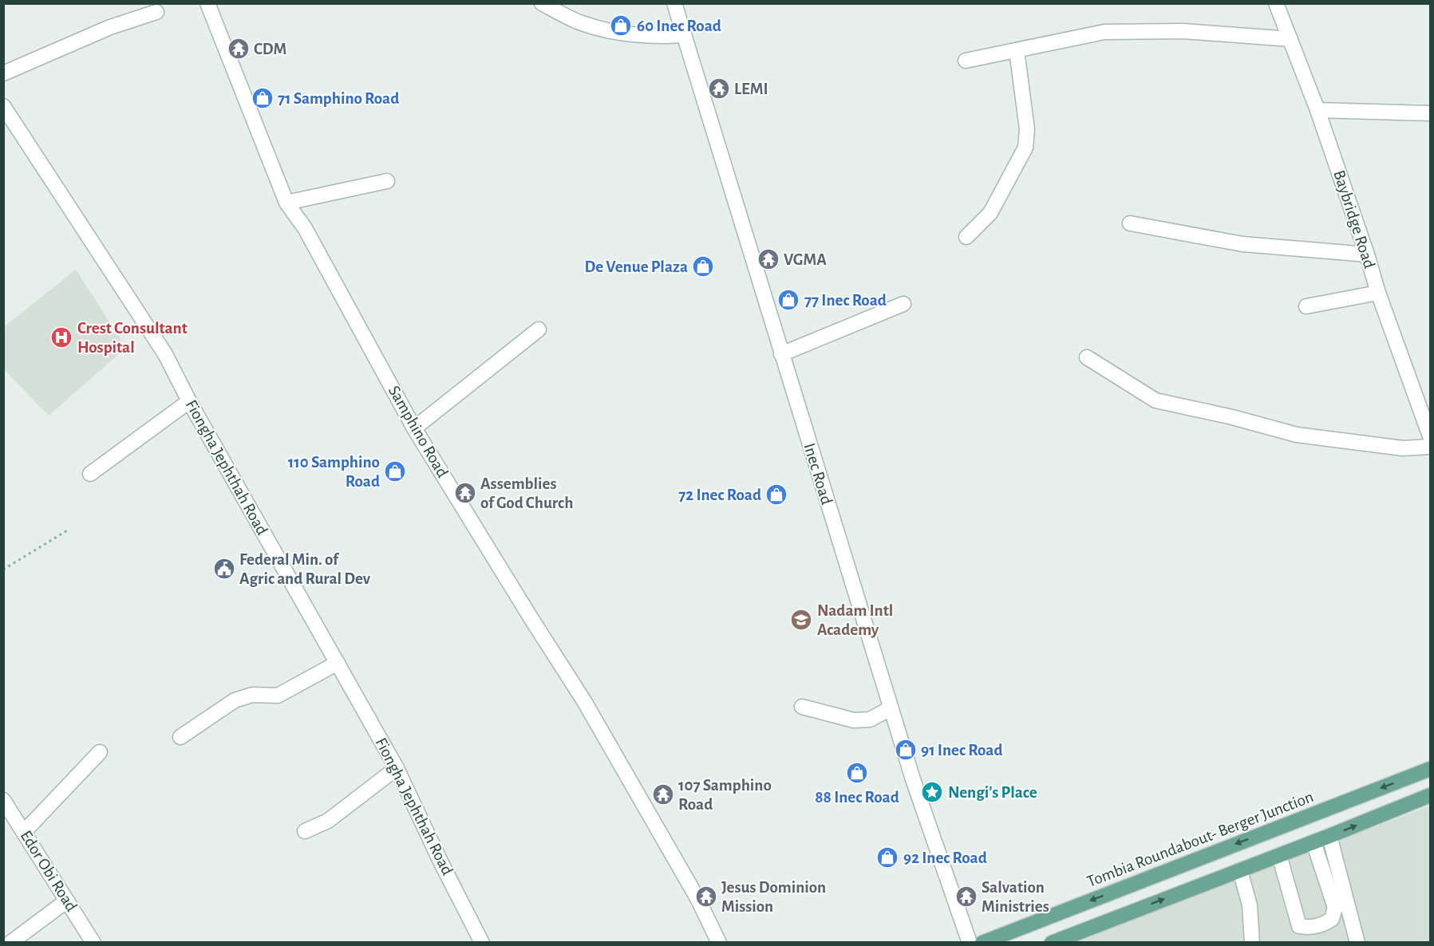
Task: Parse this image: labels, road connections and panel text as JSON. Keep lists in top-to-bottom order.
{
  "streets": {
    "main road": ["Tombia Roundabout- Berger Junction"],
    "street": [
      "Baybridge Road",
      "Samphino Road",
      "Fiongha Jephthah Road",
      "Inec Road",
      "Edor Obi Road"
    ]
  },
  "places": {
    "shop": [
      "60 Inec Road",
      "71 Samphino Road",
      "De Venue Plaza",
      "77 Inec Road",
      "110 Samphino Road",
      "72 Inec Road",
      "91 Inec Road",
      "88 Inec Road",
      "92 Inec Road"
    ],
    "temple": [
      "CDM",
      "LEMI",
      "VGMA",
      "Assemblies of God Church",
      "107 Samphino Road",
      "Jesus Dominion Mission",
      "Salvation Ministries"
    ],
    "hospital": ["Crest Consultant Hospital"],
    "public building": ["Federal Min. of Agric and Rural Dev"],
    "school or university": ["Nadam Intl Academy"],
    "place": ["Nengi's Place"]
  }
}
